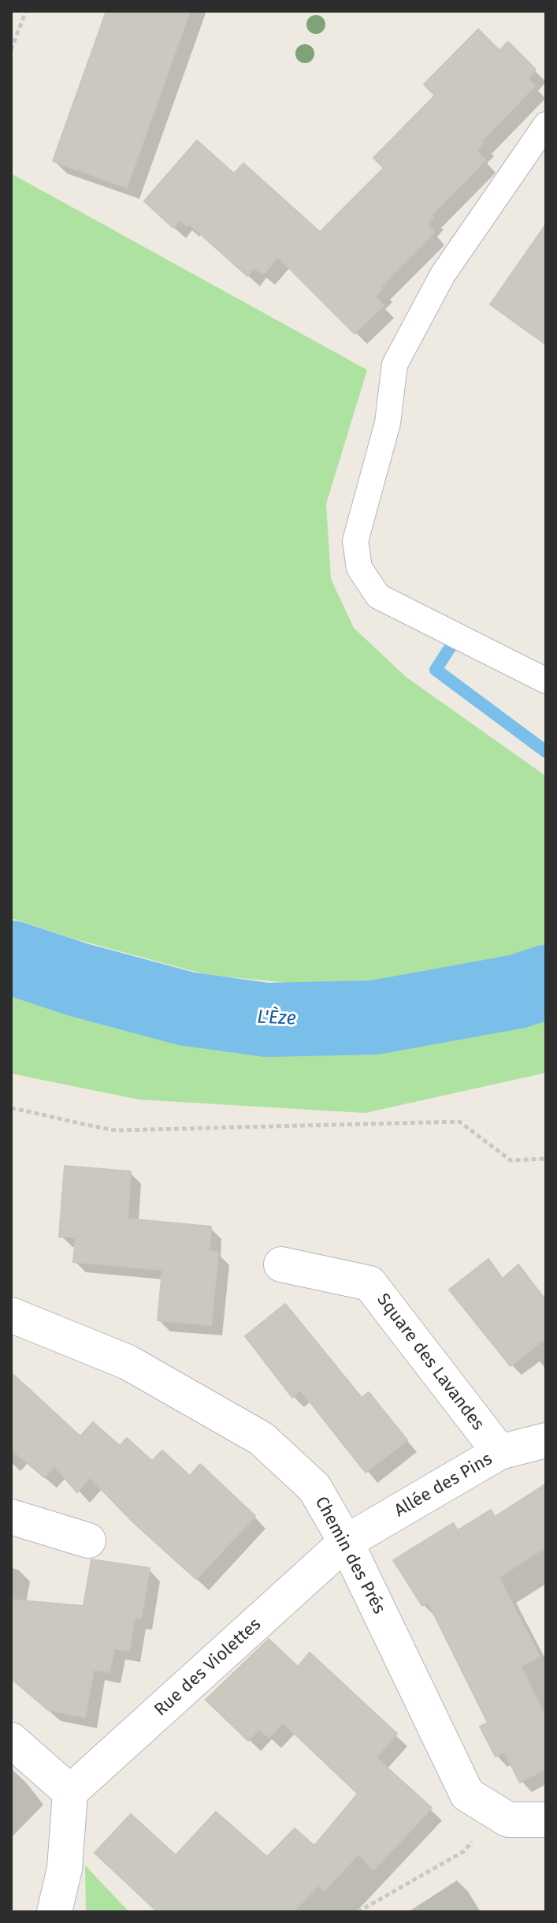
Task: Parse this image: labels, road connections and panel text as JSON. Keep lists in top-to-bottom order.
{
  "streets": {
    "street": [
      "Square des Lavandes",
      "Allée des Pins",
      "Chemin des Prés",
      "Rue des Violettes"
    ]
  },
  "crossings": [
    ["Square des Lavandes", "Allée des Pins"],
    ["Allée des Pins", "Chemin des Prés"],
    ["Allée des Pins", "Rue des Violettes"],
    ["Chemin des Prés", "Rue des Violettes"]
  ],
  "water": ["L'Èze"]
}
